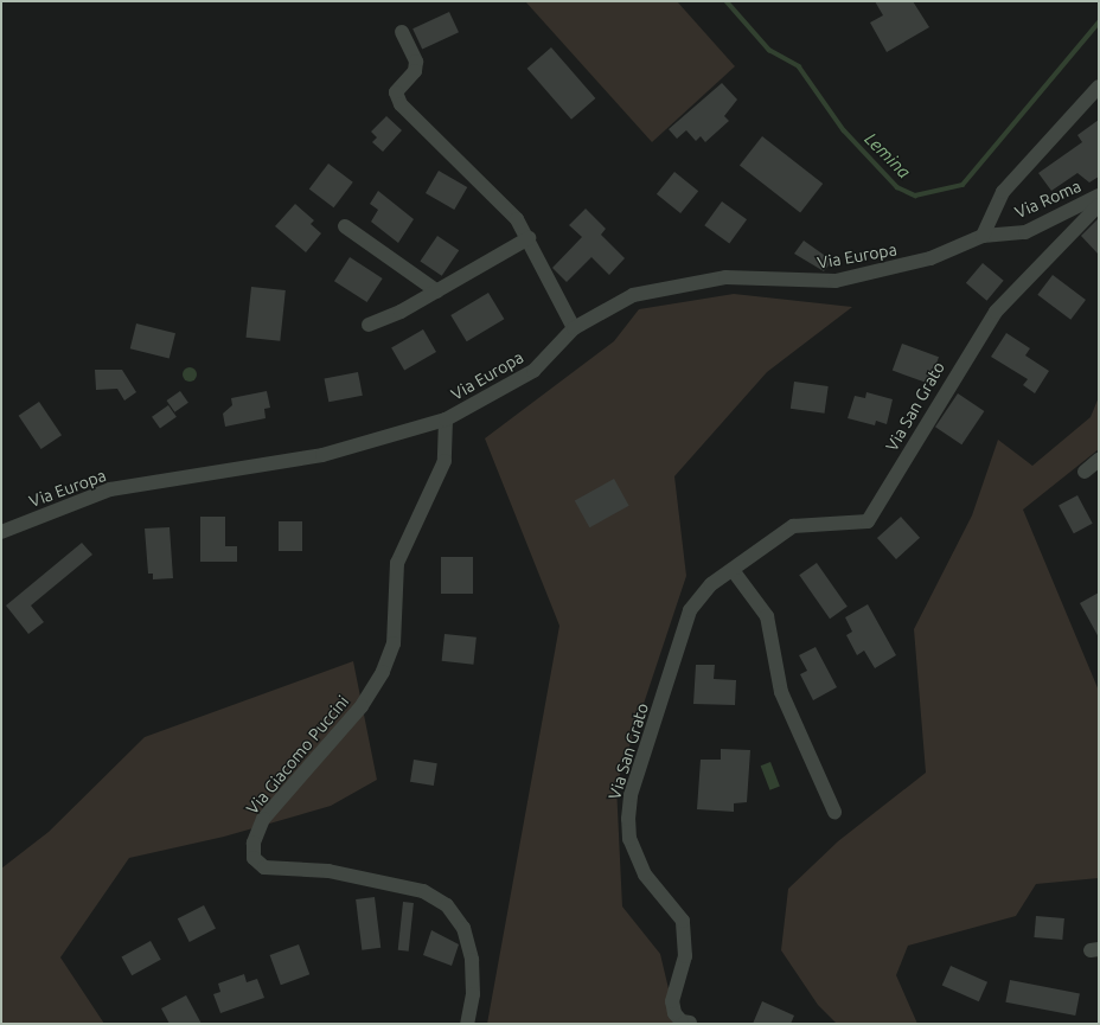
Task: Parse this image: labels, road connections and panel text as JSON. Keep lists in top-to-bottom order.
{
  "streets": {
    "street": [
      "Via Roma",
      "Via Europa",
      "Via San Grato",
      "Via Giacomo Puccini"
    ]
  },
  "crossings": [
    ["Via Roma", "Via Europa"],
    ["Via Europa", "Via Giacomo Puccini"]
  ],
  "water": ["Lemina"]
}
